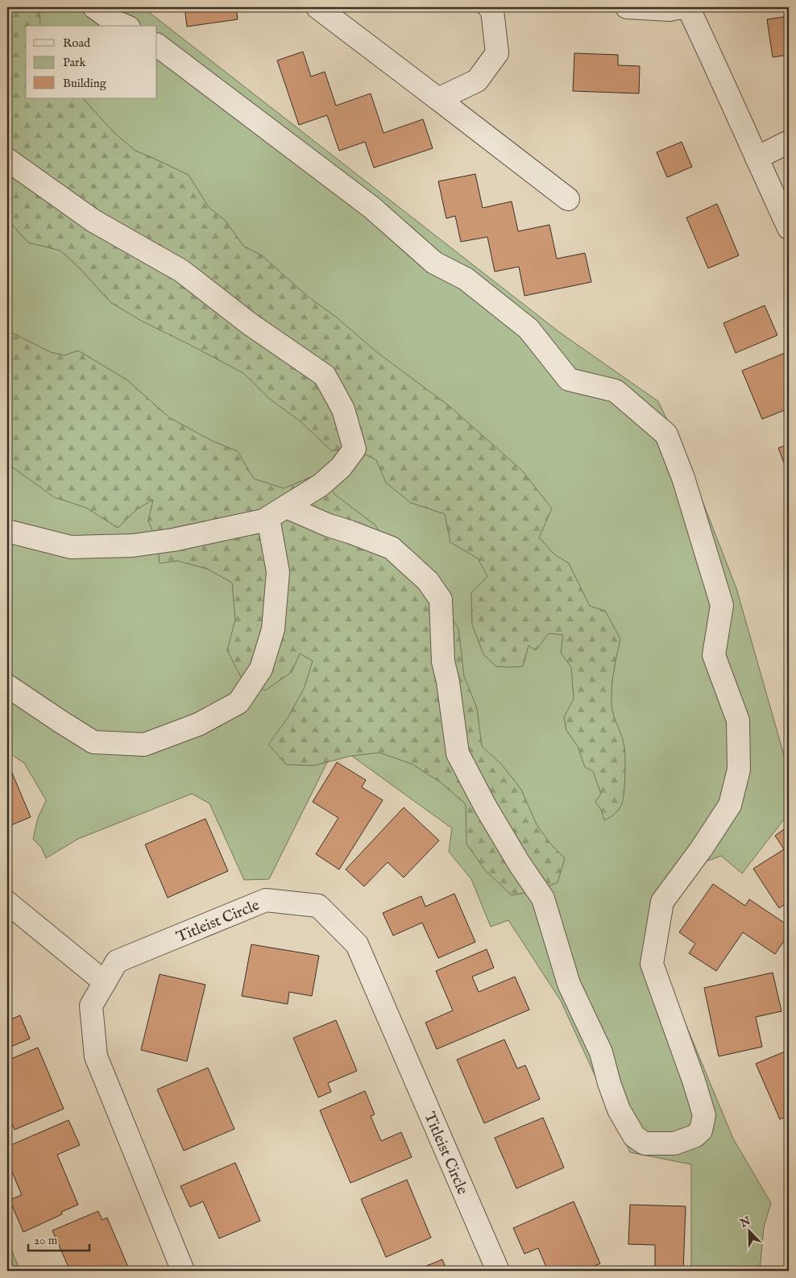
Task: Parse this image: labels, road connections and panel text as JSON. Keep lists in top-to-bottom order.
{
  "streets": {
    "street": ["Titleist Circle"]
  },
  "legend": ["Road", "Park", "Building"],
  "scale_bar": "20 m",
  "north": "top left"
}
